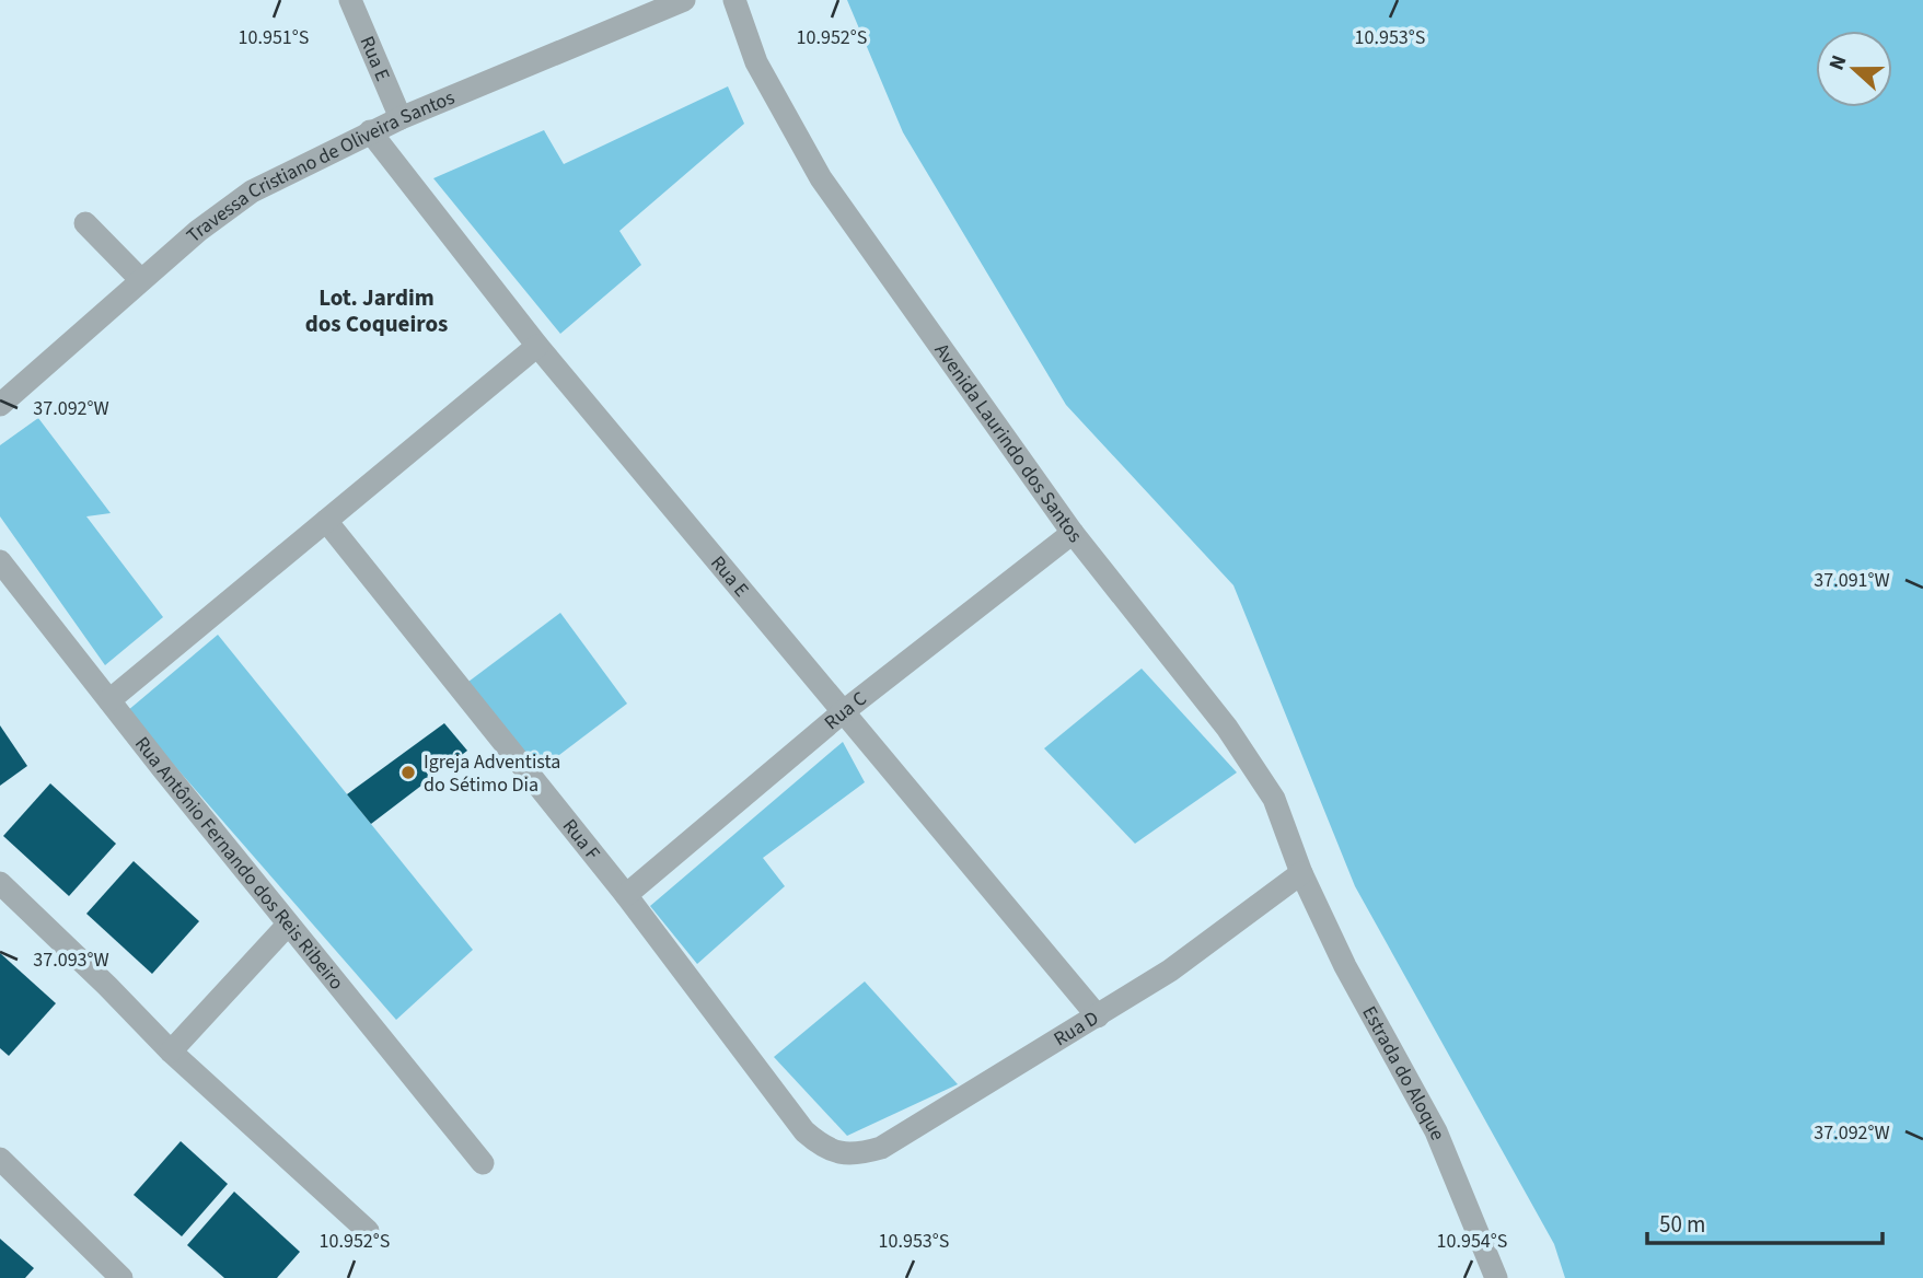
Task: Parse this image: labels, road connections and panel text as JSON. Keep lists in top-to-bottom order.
{
  "streets": {
    "street": [
      "Rua E",
      "Travessa Cristiano de Oliveira Santos",
      "Avenida Laurindo dos Santos",
      "Rua C",
      "Rua F",
      "Rua Antônio Fernando dos Reis Ribeiro",
      "Rua D",
      "Estrada do Aloque"
    ]
  },
  "crossings": [
    ["Rua E", "Travessa Cristiano de Oliveira Santos"],
    ["Rua E", "Rua C"],
    ["Rua E", "Rua D"],
    ["Avenida Laurindo dos Santos", "Rua C"],
    ["Avenida Laurindo dos Santos", "Rua D"],
    ["Avenida Laurindo dos Santos", "Estrada do Aloque"],
    ["Rua C", "Rua F"],
    ["Rua F", "Rua D"],
    ["Rua D", "Estrada do Aloque"]
  ],
  "districts": ["Lot. Jardim dos Coqueiros"],
  "places": ["Igreja Adventista do Sétimo Dia"],
  "scale_bar": "50 m",
  "north": "left",
  "coordinates": [
    "10.951°S",
    "10.952°S",
    "10.953°S",
    "37.092°W",
    "37.091°W",
    "37.093°W",
    "10.954°S"
  ]
}
